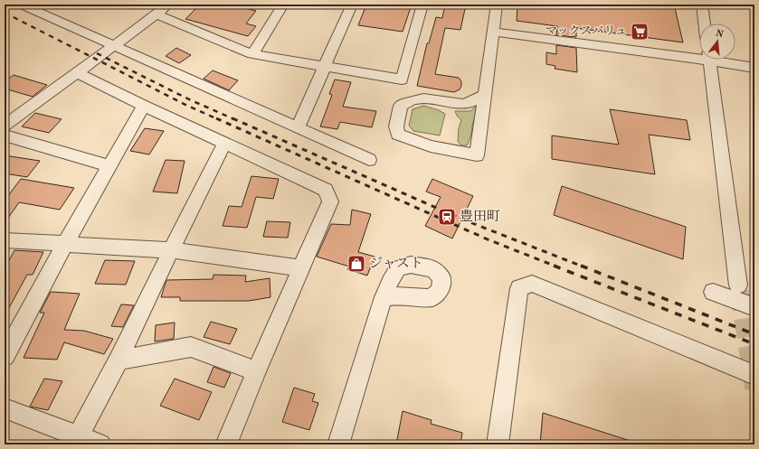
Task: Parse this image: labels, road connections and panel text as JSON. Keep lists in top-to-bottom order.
{
  "places": {
    "supermarket": ["マックスバリュ"],
    "station": ["豊田町"],
    "shop": ["ジャスト"]
  },
  "north": "top"
}
